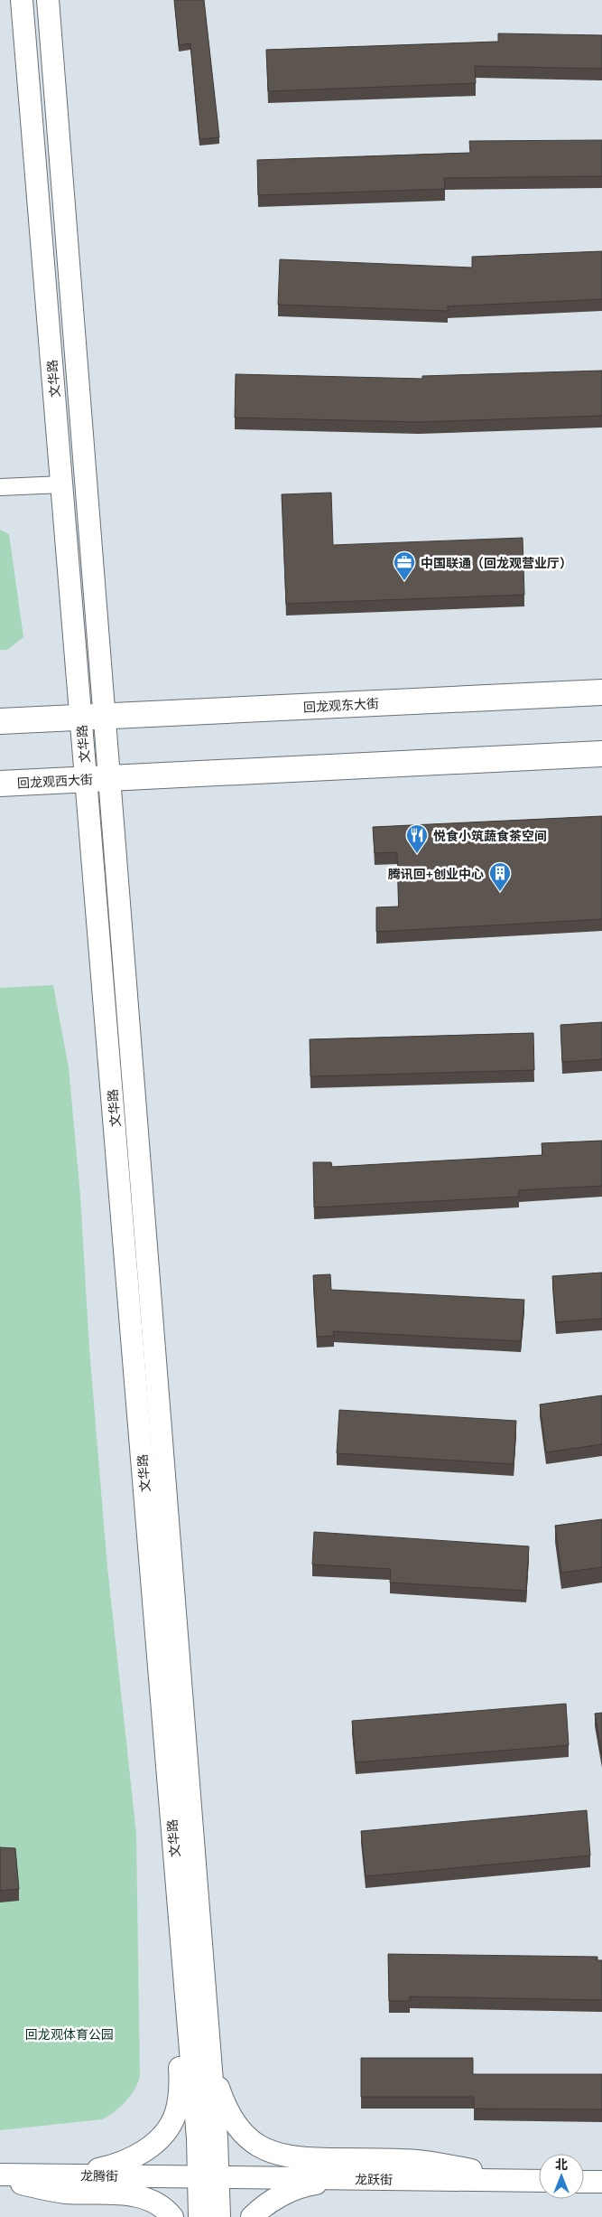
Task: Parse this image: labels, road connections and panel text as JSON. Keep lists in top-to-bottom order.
{
  "streets": {
    "main road": ["回龙观东大街", "回龙观西大街"],
    "street": ["文华路", "龙腾街", "龙跃街"]
  },
  "crossings": [
    ["文华路", "回龙观东大街"],
    ["文华路", "回龙观西大街"],
    ["文华路", "龙腾街"],
    ["文华路", "龙跃街"],
    ["龙腾街", "龙跃街"]
  ],
  "parks": ["回龙观体育公园"],
  "places": {
    "office": ["中国联通（回龙观营业厅）"],
    "restaurant": ["悦食小筑蔬食茶空间"],
    "building": ["腾讯回+创业中心"]
  },
  "north": "top"
}
